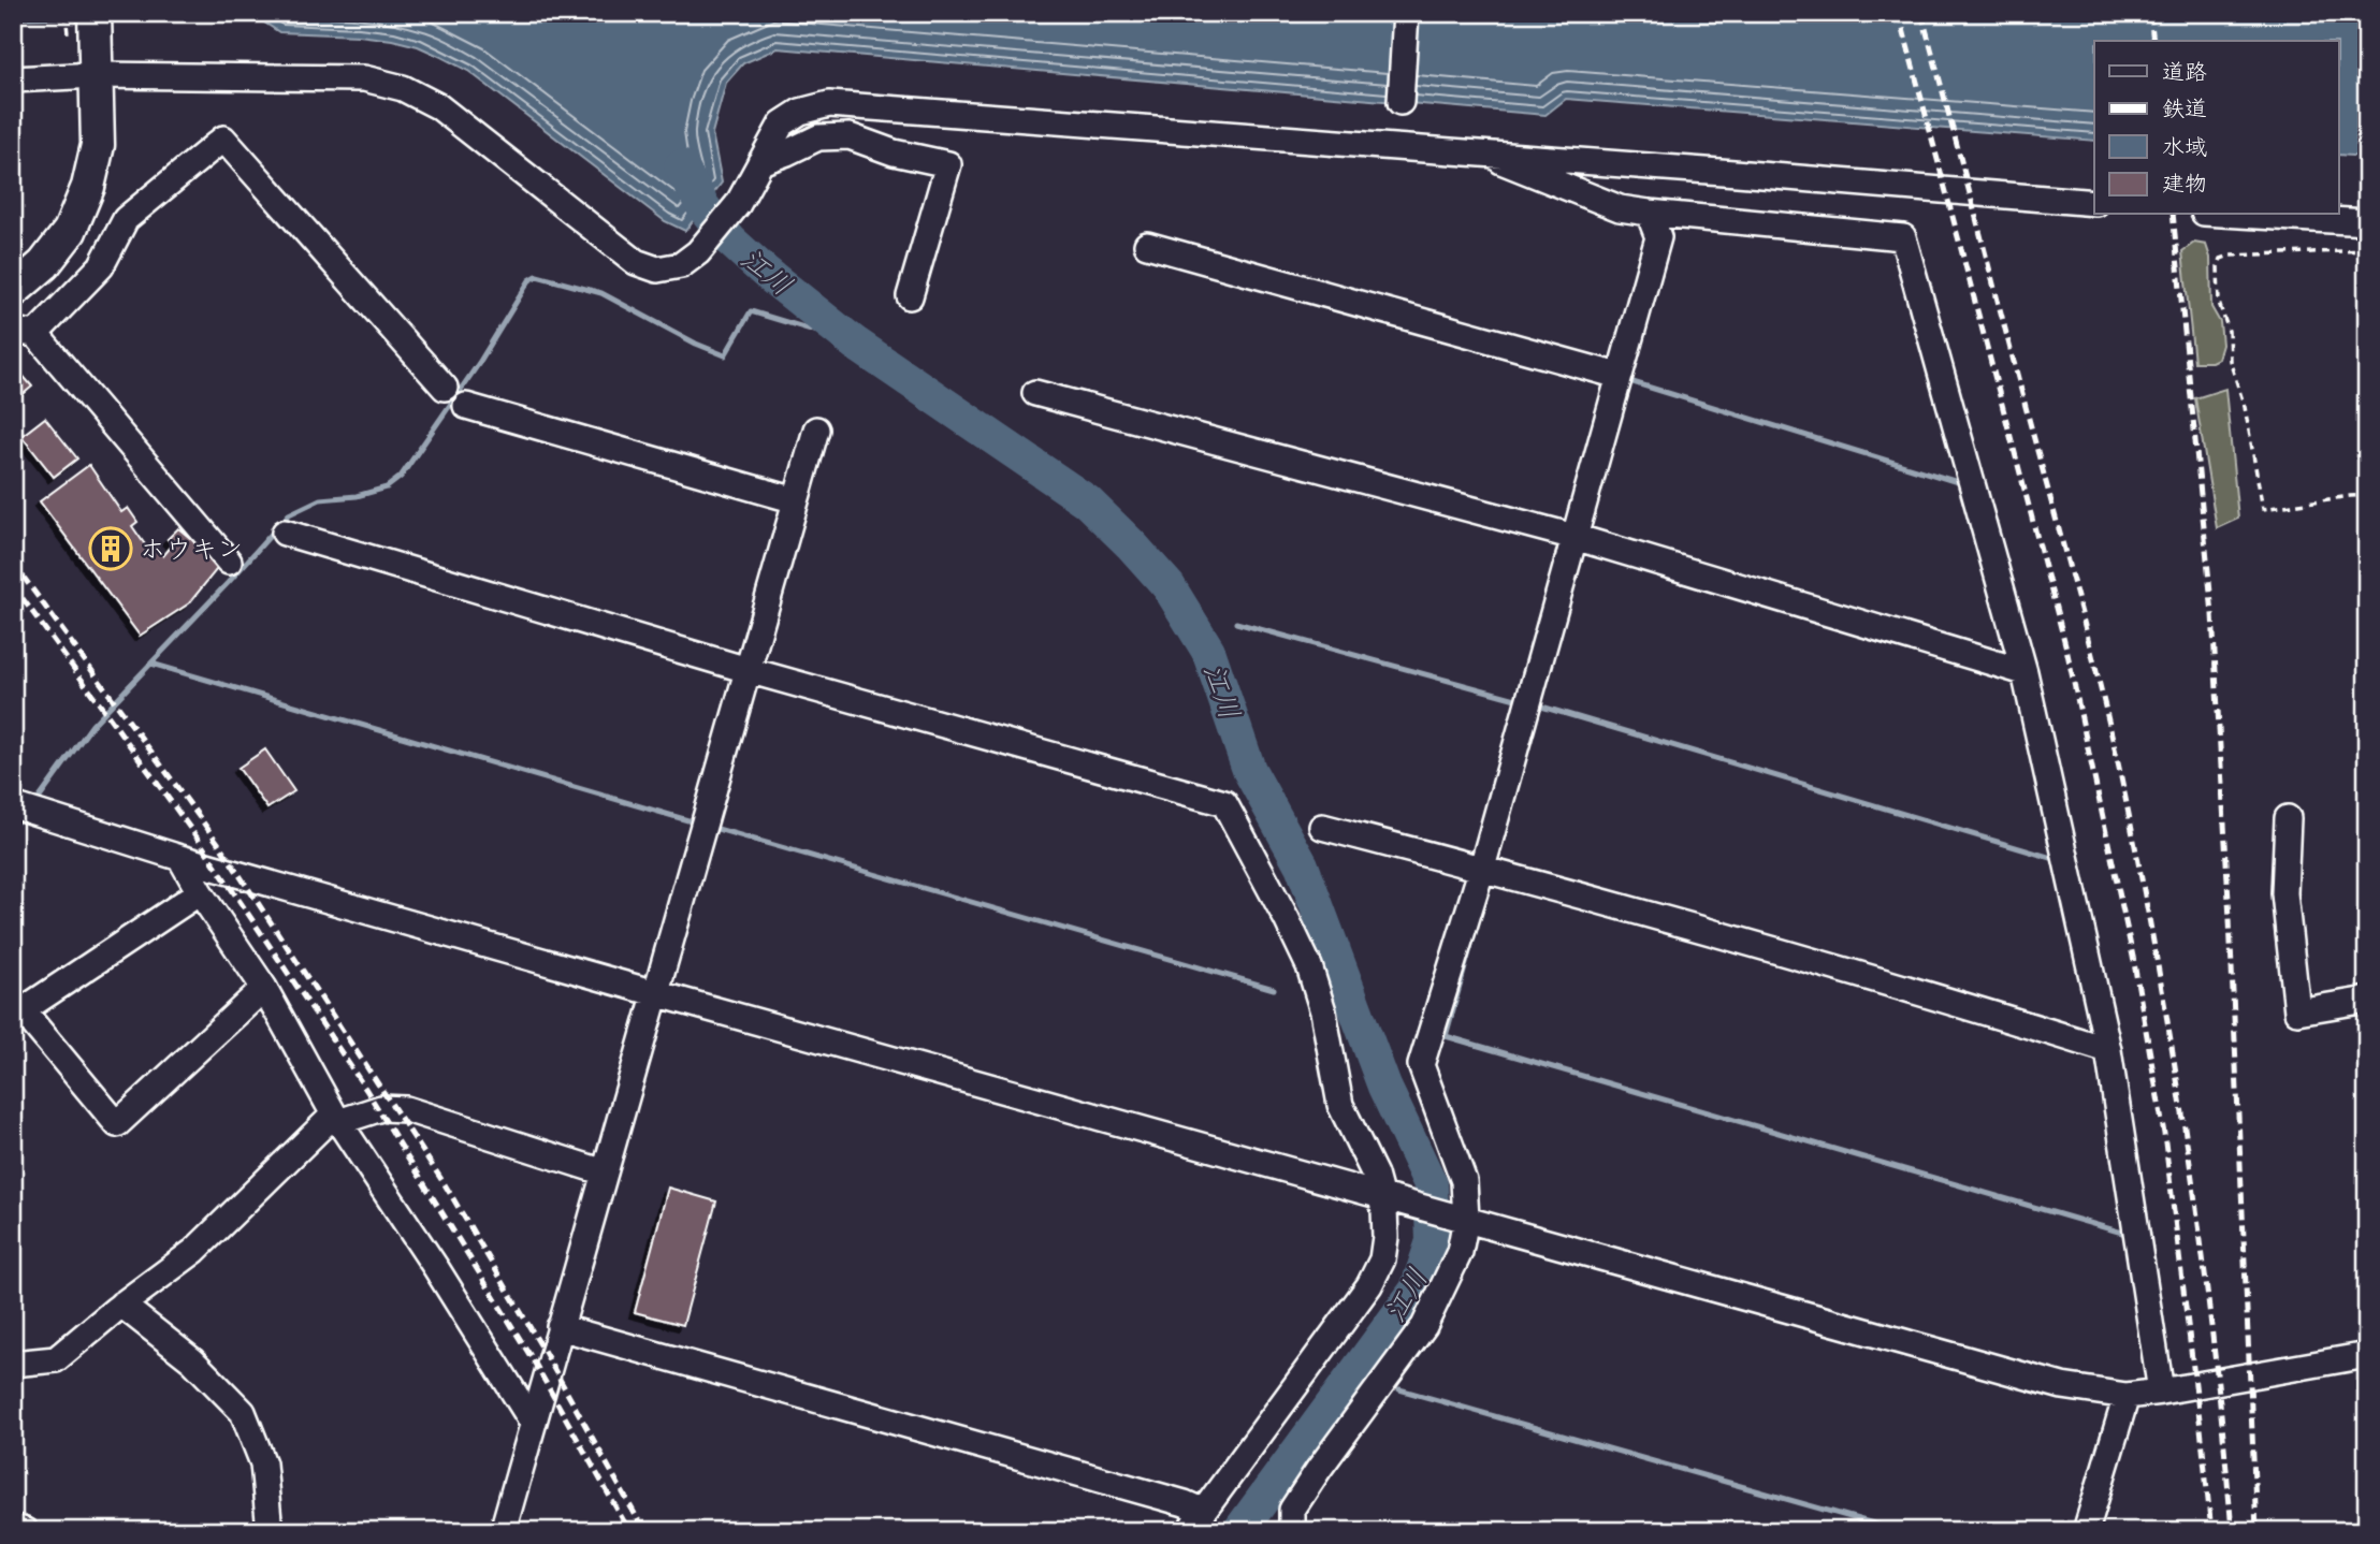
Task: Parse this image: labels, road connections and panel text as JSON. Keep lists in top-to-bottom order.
{
  "water": ["江川"],
  "places": {
    "building": ["ホウキン"]
  },
  "legend": [
    "道路",
    "鉄道",
    "水域",
    "建物"
  ]
}
